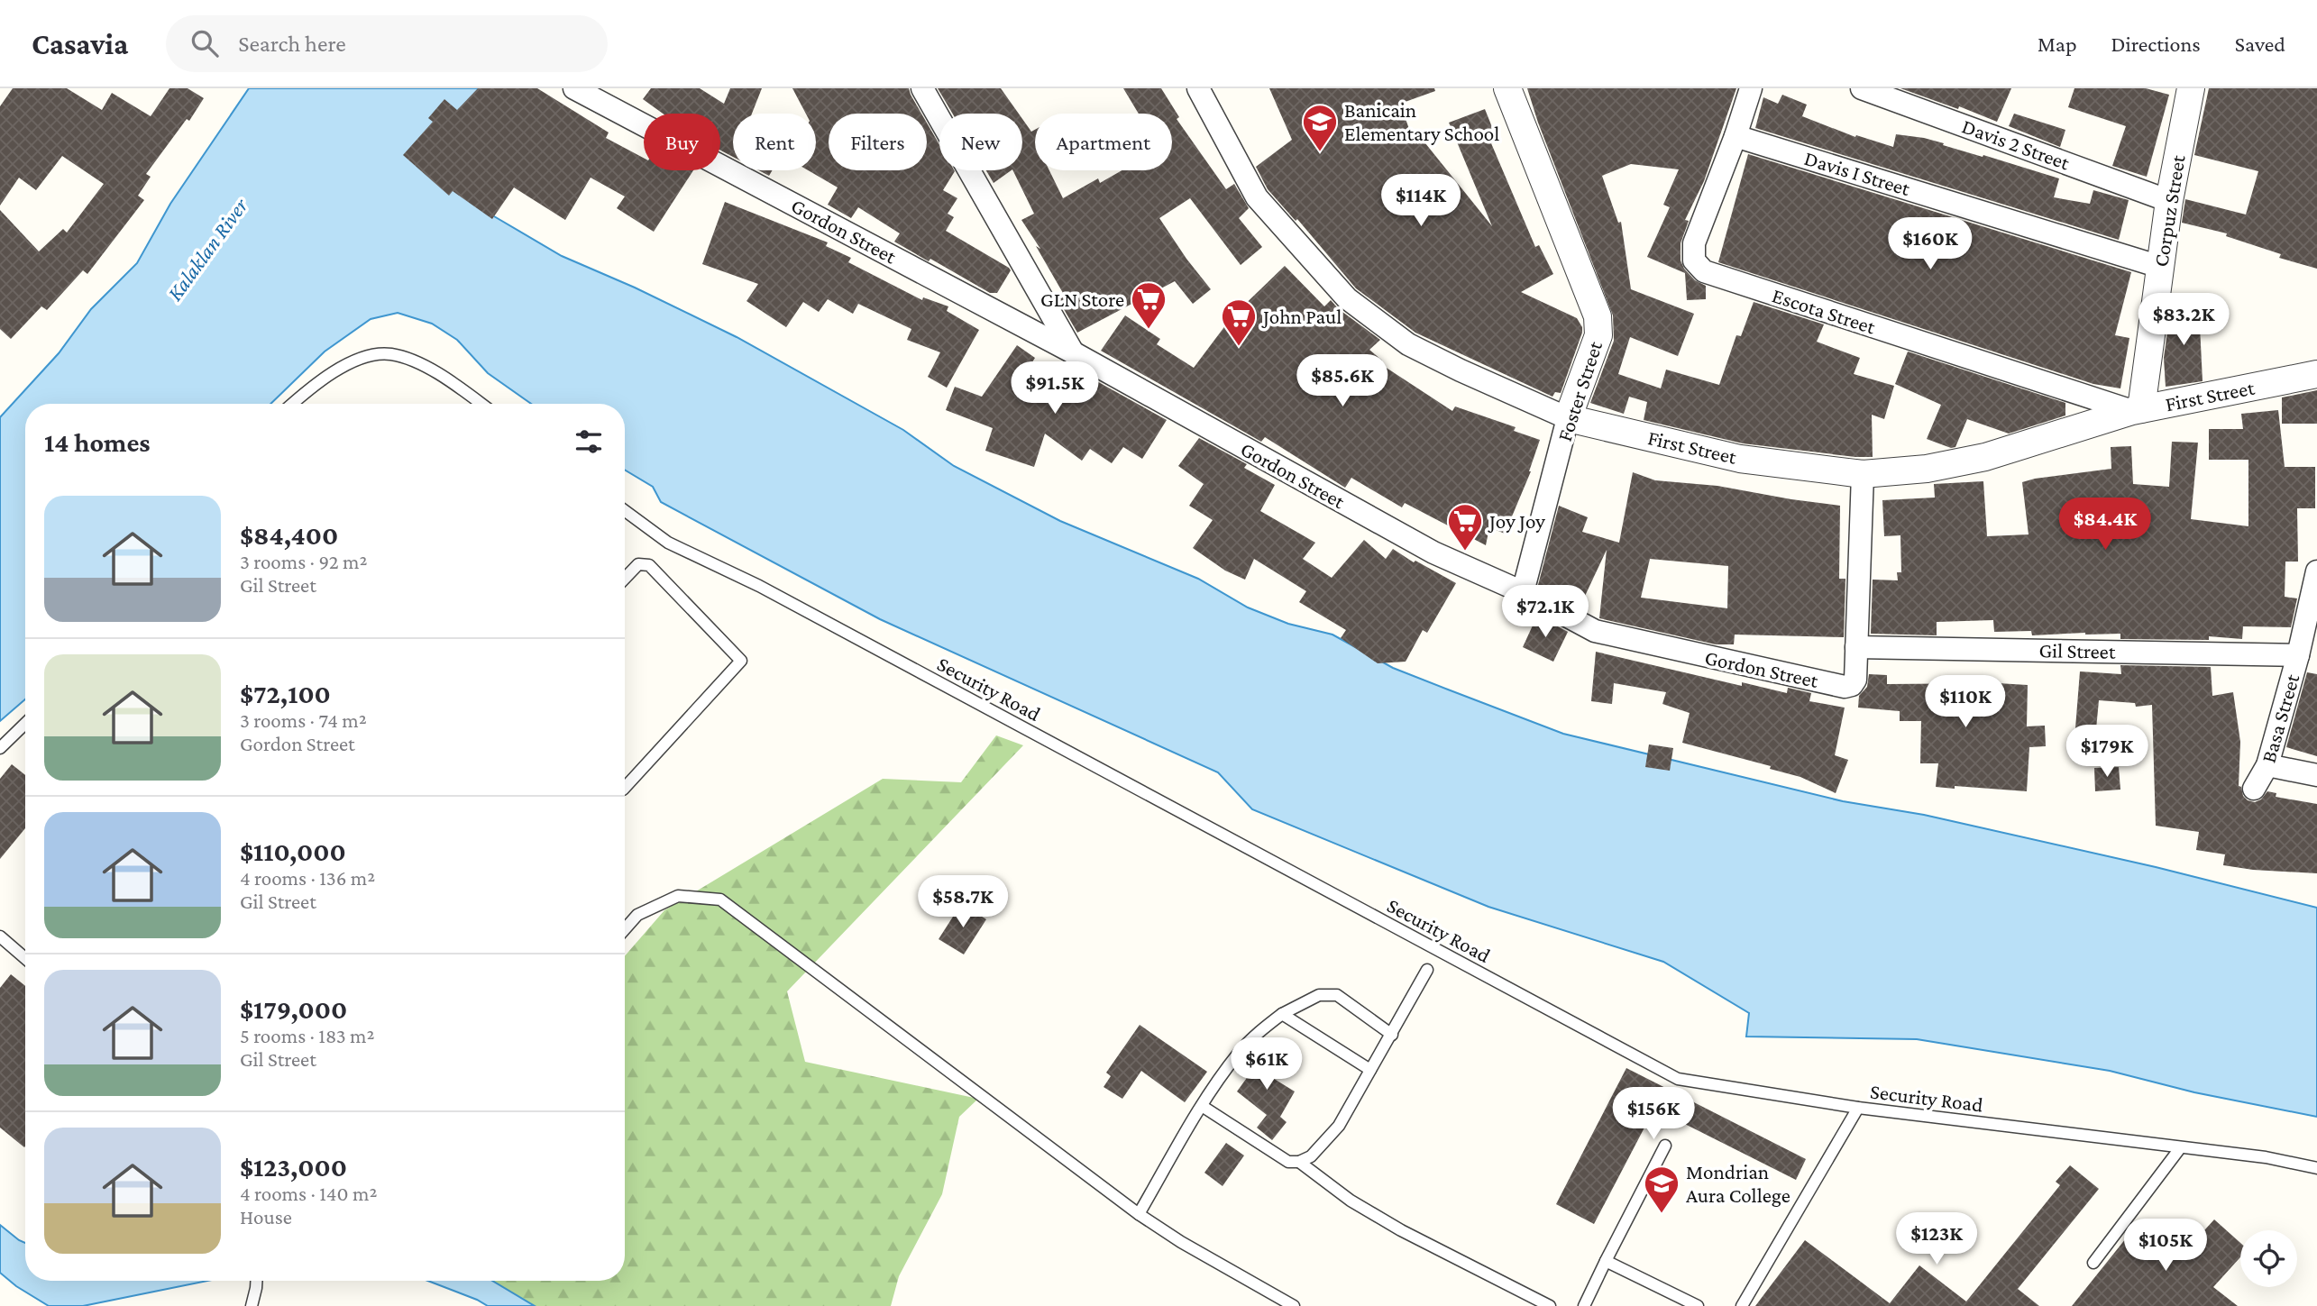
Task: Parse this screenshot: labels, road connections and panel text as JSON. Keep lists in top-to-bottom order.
{
  "streets": {
    "street": [
      "Davis 2 Street",
      "Davis I Street",
      "Corpuz Street",
      "Gordon Street",
      "Escota Street",
      "Foster Street",
      "First Street",
      "Gil Street",
      "Basa Street"
    ],
    "lane": ["Security Road"]
  },
  "crossings": [
    ["Davis 2 Street", "Corpuz Street"],
    ["Davis I Street", "Corpuz Street"],
    ["Davis I Street", "Escota Street"],
    ["Corpuz Street", "Escota Street"],
    ["Corpuz Street", "First Street"],
    ["Gordon Street", "Foster Street"],
    ["Gordon Street", "First Street"],
    ["Gordon Street", "Gil Street"],
    ["Escota Street", "First Street"],
    ["Foster Street", "First Street"],
    ["Gil Street", "Basa Street"]
  ],
  "water": ["Kalaklan River"],
  "places": {
    "school or university": ["Banicain Elementary School", "Mondrian Aura College"],
    "supermarket": ["GLN Store", "John Paul", "Joy Joy"]
  },
  "page": {
    "header": "Casavia",
    "search": "Search here",
    "nav": ["Map", "Directions", "Saved"],
    "chip": [
      "Buy",
      "Rent",
      "Filters",
      "New",
      "Apartment"
    ],
    "price": [
      "$114K",
      "$160K",
      "$83.2K",
      "$85.6K",
      "$91.5K",
      "$84.4K",
      "$72.1K",
      "$110K",
      "$179K",
      "$58.7K",
      "$61K",
      "$156K",
      "$123K",
      "$105K"
    ],
    "heading": "14 homes",
    "list": [
      {
        "name": "$84,400",
        "note": "3 rooms · 92 m² · Gil Street"
      },
      {
        "name": "$72,100",
        "note": "3 rooms · 74 m² · Gordon Street"
      },
      {
        "name": "$110,000",
        "note": "4 rooms · 136 m² · Gil Street"
      },
      {
        "name": "$179,000",
        "note": "5 rooms · 183 m² · Gil Street"
      },
      {
        "name": "$123,000",
        "note": "4 rooms · 140 m² · House"
      }
    ]
  }
}
